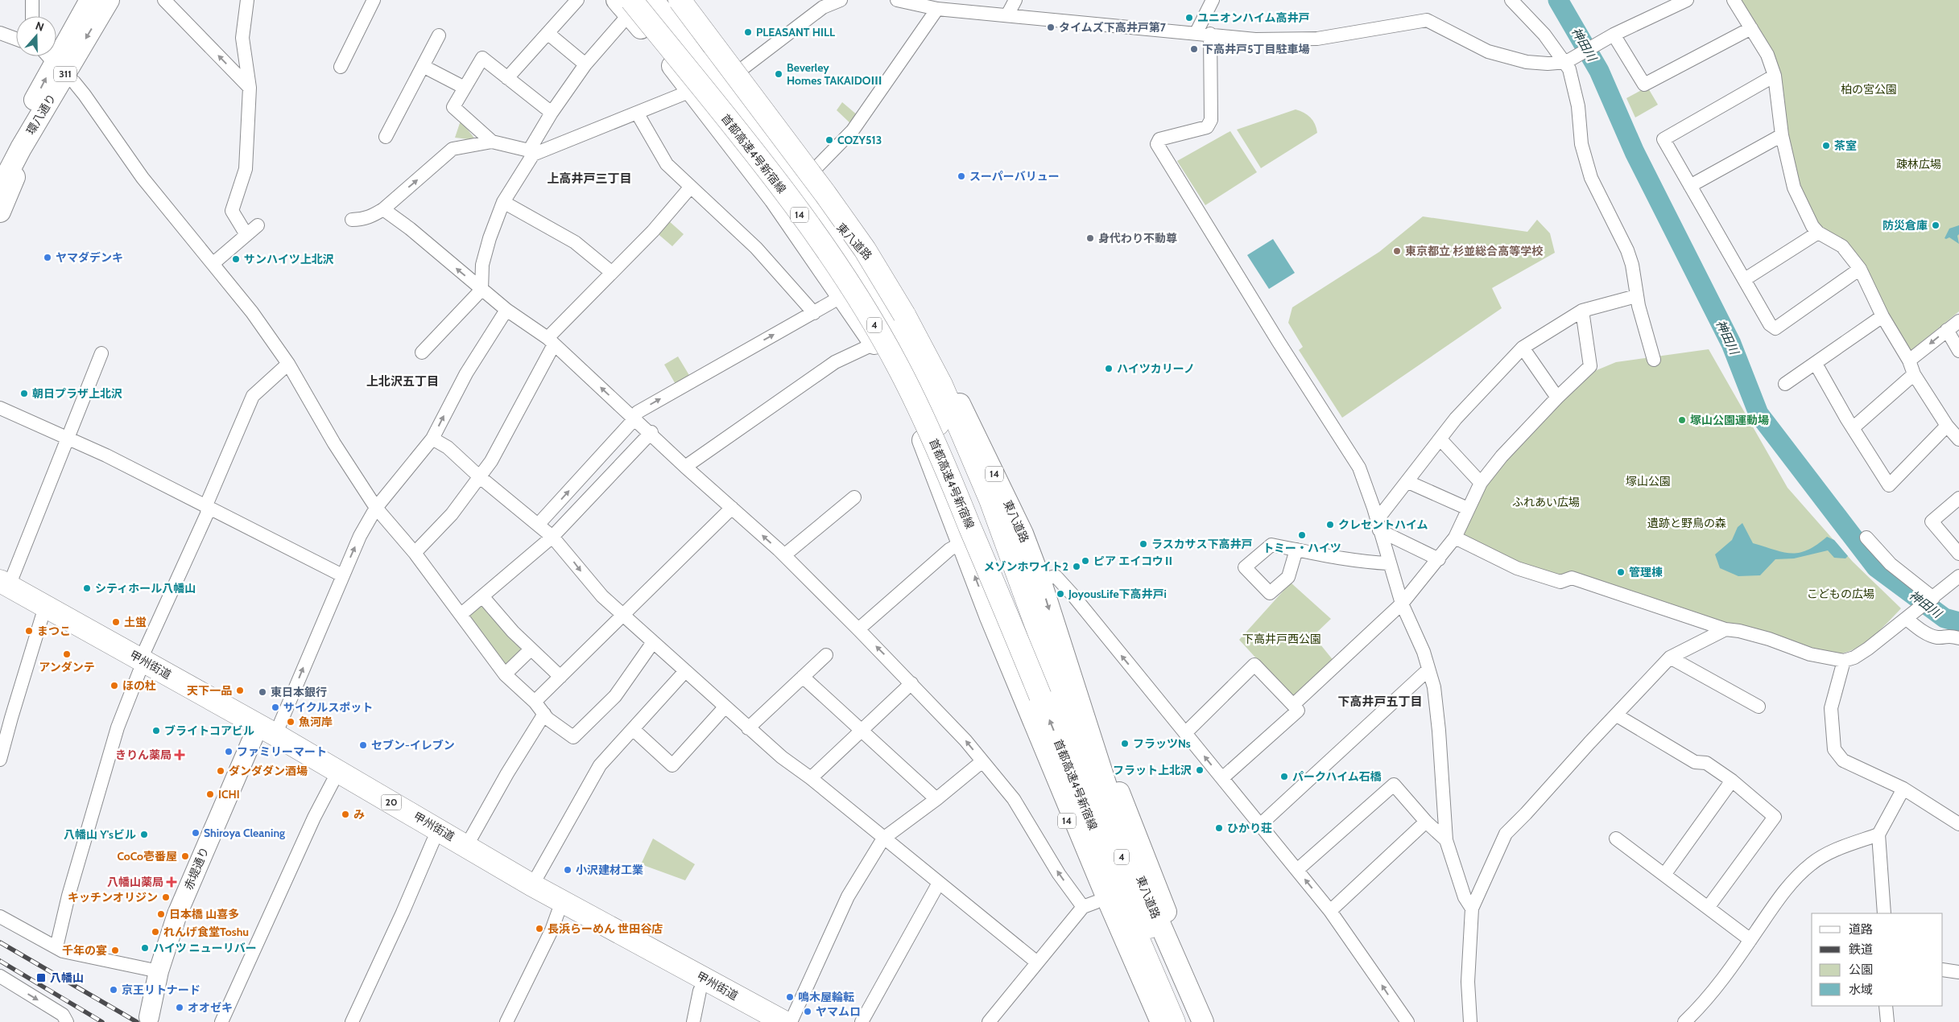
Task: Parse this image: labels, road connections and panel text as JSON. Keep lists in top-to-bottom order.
{
  "streets": {
    "highway": [
      "首都高速4号新宿線",
      "4",
      "甲州街道",
      "20"
    ],
    "main road": [
      "311",
      "環八通り",
      "14",
      "東八道路"
    ],
    "street": ["赤堤通り"]
  },
  "crossings": [
    ["14", "東八道路"],
    ["甲州街道", "赤堤通り"]
  ],
  "districts": ["上高井戸三丁目", "上北沢五丁目", "下高井戸五丁目"],
  "water": ["神田川"],
  "parks": [
    "柏の宮公園",
    "疎林広場",
    "塚山公園",
    "ふれあい広場",
    "遺跡と野鳥の森",
    "こどもの広場",
    "下高井戸西公園"
  ],
  "places": {
    "other": [
      "ユニオンハイム高井戸",
      "タイムズ下高井戸第7",
      "PLEASANT HILL",
      "下高井戸5丁目駐車場",
      "Beverley Homes TAKAIDOⅢ",
      "COZY513",
      "茶室",
      "スーパーバリュー",
      "防災倉庫",
      "身代わり不動尊",
      "東京都立 杉並総合高等学校",
      "ヤマダデンキ",
      "サンハイツ上北沢",
      "ハイツカリーノ",
      "朝日プラザ上北沢",
      "塚山公園運動場",
      "クレセントハイム",
      "トミー・ハイツ",
      "ラスカサス下高井戸",
      "ピア エイコウⅡ",
      "メゾンホワイト2",
      "管理棟",
      "シティホール八幡山",
      "JoyousLife下高井戸i",
      "土蛍",
      "まつこ",
      "アンダンテ",
      "ほの杜",
      "天下一品",
      "東日本銀行",
      "サイクルスポット",
      "魚河岸",
      "ブライトコアビル",
      "フラッツNs",
      "セブン-イレブン",
      "ファミリーマート",
      "フラット上北沢",
      "ダンダダン酒場",
      "パークハイム石橋",
      "ICHI",
      "み",
      "ひかり荘",
      "Shiroya Cleaning",
      "八幡山 Y'sビル",
      "CoCo壱番屋",
      "小沢建材工業",
      "キッチンオリジン",
      "日本橋 山喜多",
      "長浜らーめん 世田谷店",
      "れんげ食堂Toshu",
      "ハイツ ニューリバー",
      "千年の宴",
      "京王リトナード",
      "鳴木屋輪転",
      "オオゼキ",
      "ヤマムロ"
    ],
    "health": ["きりん薬局", "八幡山薬局"],
    "transit": ["八幡山"]
  },
  "legend": [
    "道路",
    "鉄道",
    "公園",
    "水域"
  ],
  "north": "top"
}
